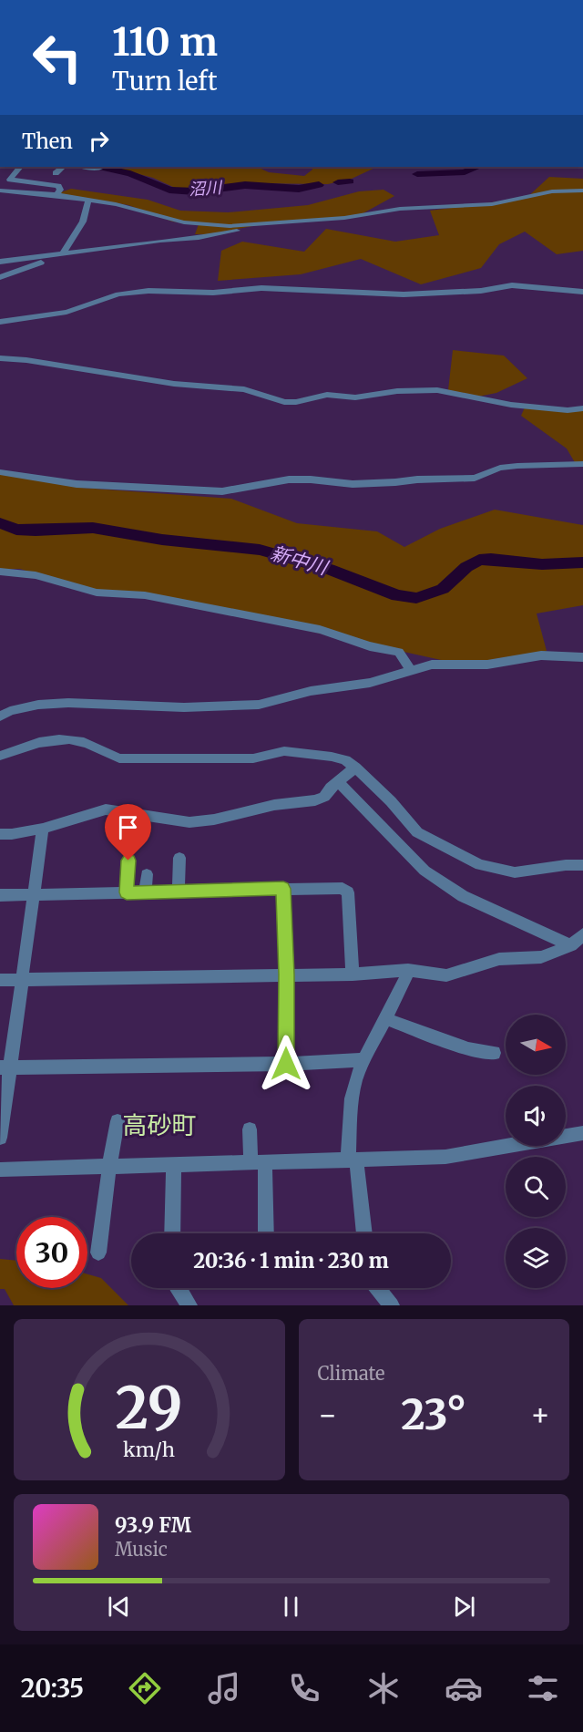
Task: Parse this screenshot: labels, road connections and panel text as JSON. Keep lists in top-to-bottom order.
{
  "districts": ["高砂町"],
  "water": ["沼川", "新中川"],
  "north": "right",
  "page": {
    "turn": ["110 m", "Turn left"],
    "then": "Then",
    "limit": "30",
    "trip": "20:36 · 1 min · 230 m",
    "tile": "Climate",
    "heat": ["−", "23°", "+"],
    "song": ["93.9 FM", "Music"],
    "tabs": "20:35",
    "gauge": ["29", "km/h"]
  }
}
